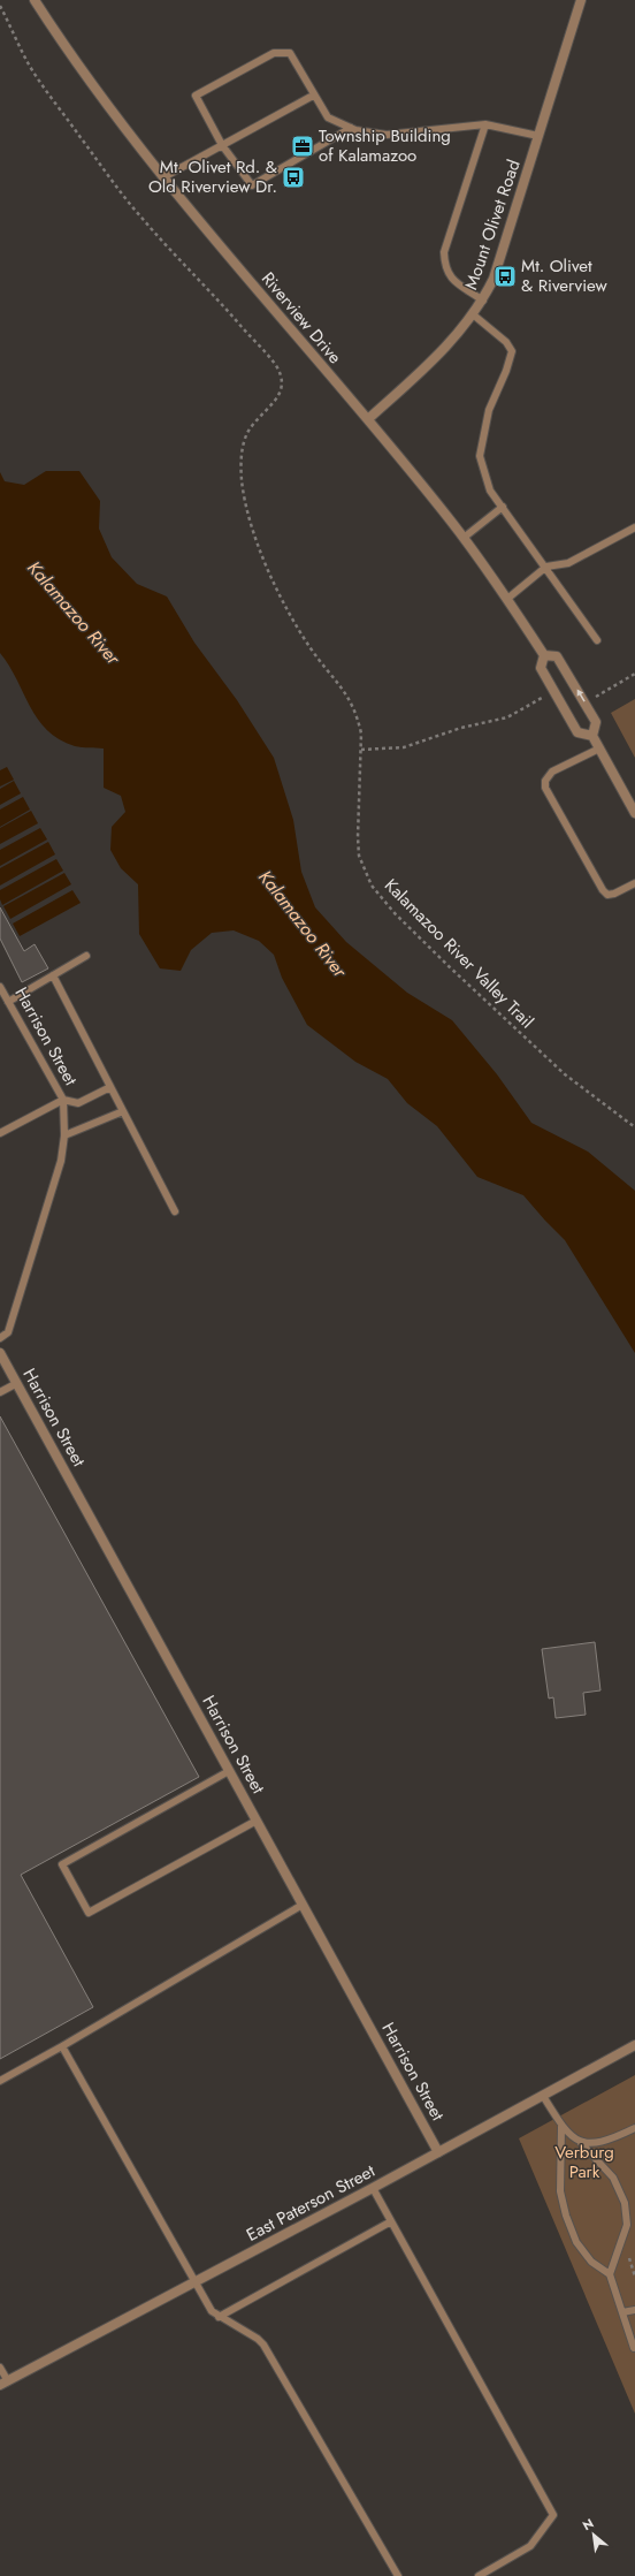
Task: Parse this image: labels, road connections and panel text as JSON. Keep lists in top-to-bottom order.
{
  "streets": {
    "street": [
      "Mount Olivet Road",
      "Riverview Drive",
      "Harrison Street",
      "East Paterson Street"
    ],
    "path": ["Kalamazoo River Valley Trail"]
  },
  "crossings": [
    ["Mount Olivet Road", "Riverview Drive"],
    ["Harrison Street", "East Paterson Street"]
  ],
  "water": ["Kalamazoo River"],
  "parks": ["Verburg Park"],
  "places": {
    "office": ["Township Building of Kalamazoo"],
    "bus stop": ["Mt. Olivet Rd. & Old Riverview Dr.", "Mt. Olivet & Riverview"]
  },
  "north": "top left"
}
